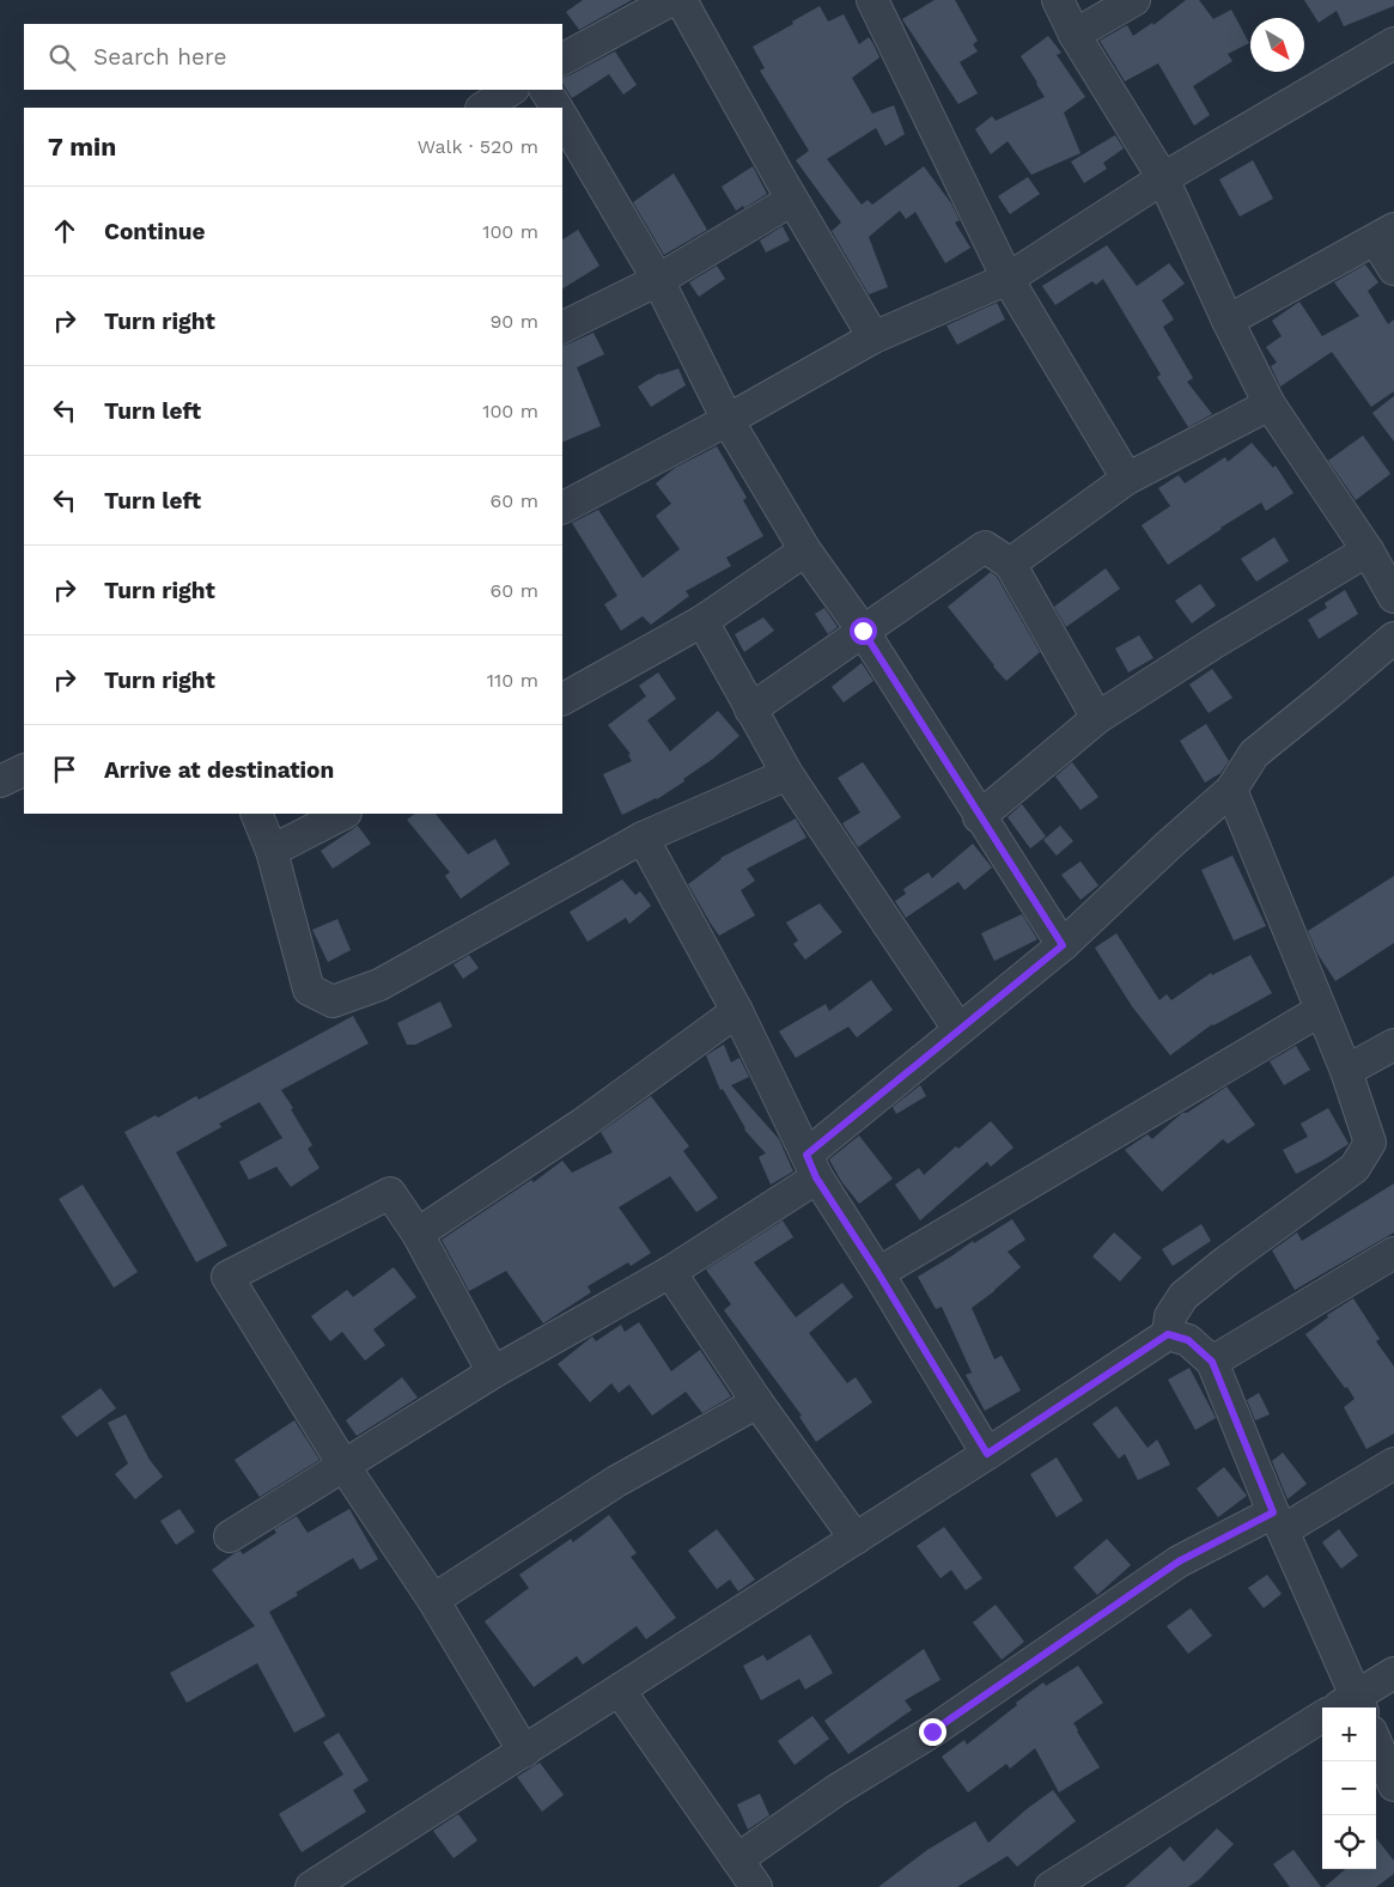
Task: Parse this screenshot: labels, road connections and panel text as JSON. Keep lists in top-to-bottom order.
{
  "north": "bottom right",
  "page": {
    "search": "Search here",
    "heading": ["7 min", "Walk · 520 m"],
    "list": [
      ["Continue", "100 m"],
      ["Turn right", "90 m"],
      ["Turn left", "100 m"],
      ["Turn left", "60 m"],
      ["Turn right", "60 m"],
      ["Turn right", "110 m"],
      "Arrive at destination"
    ],
    "map_buttons": ["+", "−"]
  }
}
